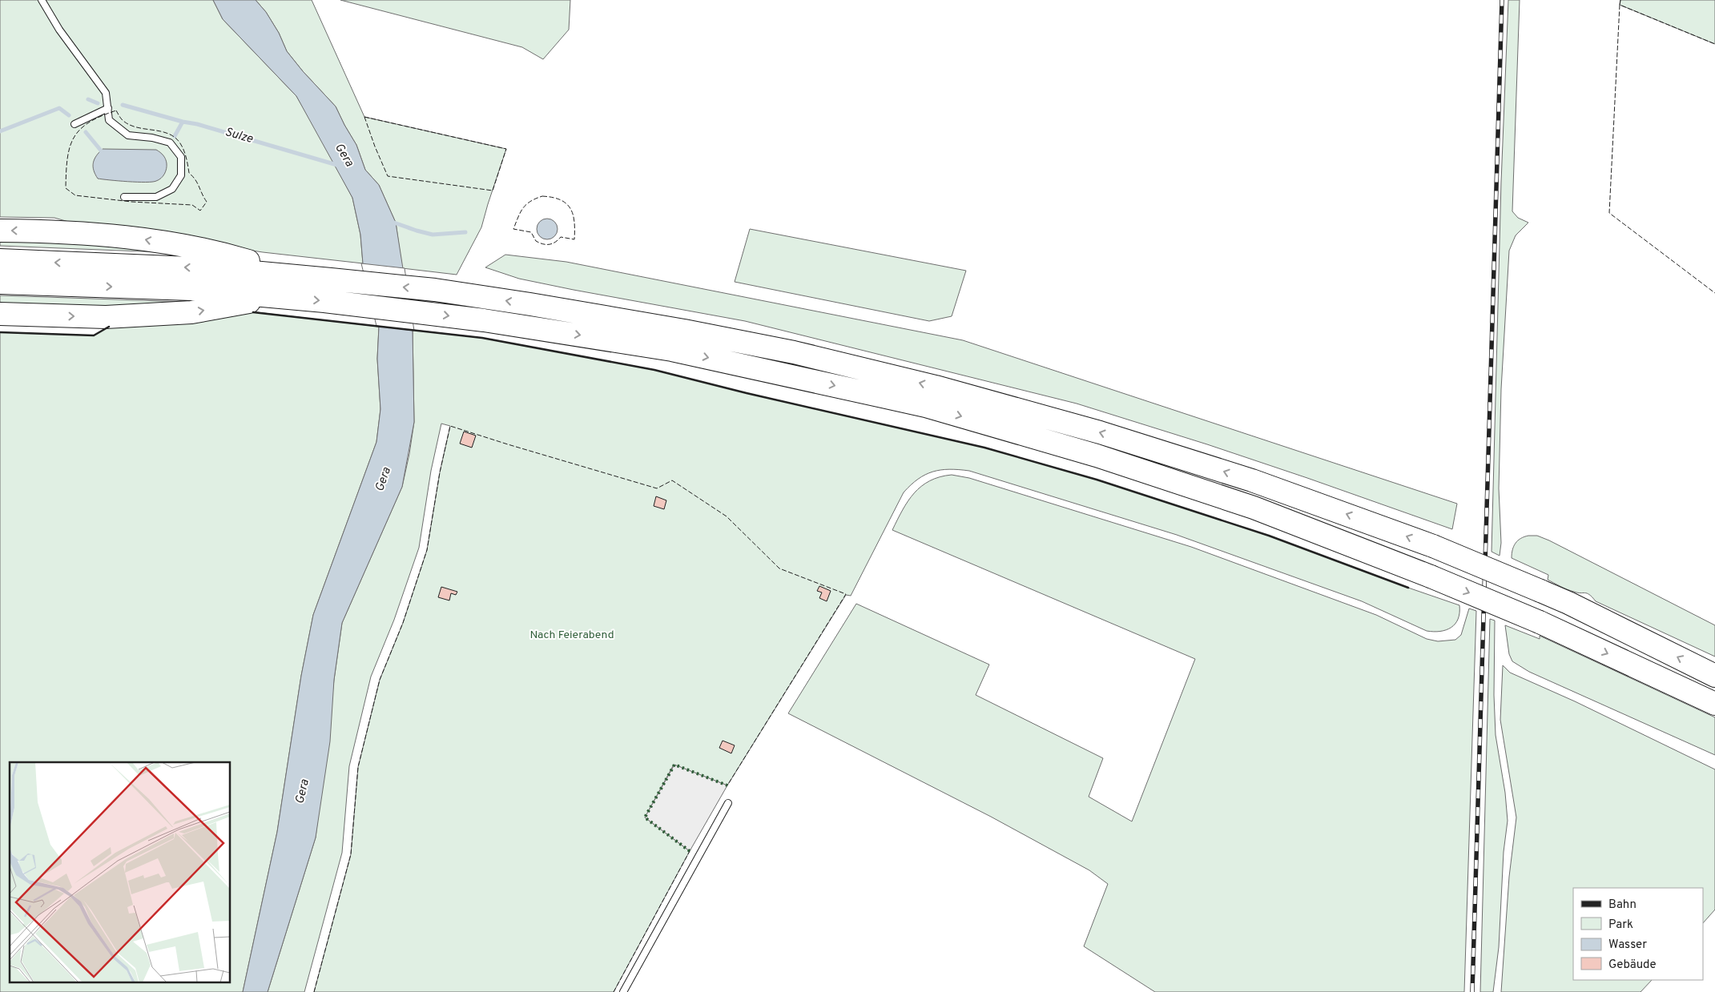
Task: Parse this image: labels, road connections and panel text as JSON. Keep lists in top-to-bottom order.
{
  "water": ["Sulze", "Gera"],
  "parks": ["Nach Feierabend"],
  "legend": [
    "Bahn",
    "Park",
    "Wasser",
    "Gebäude"
  ]
}
